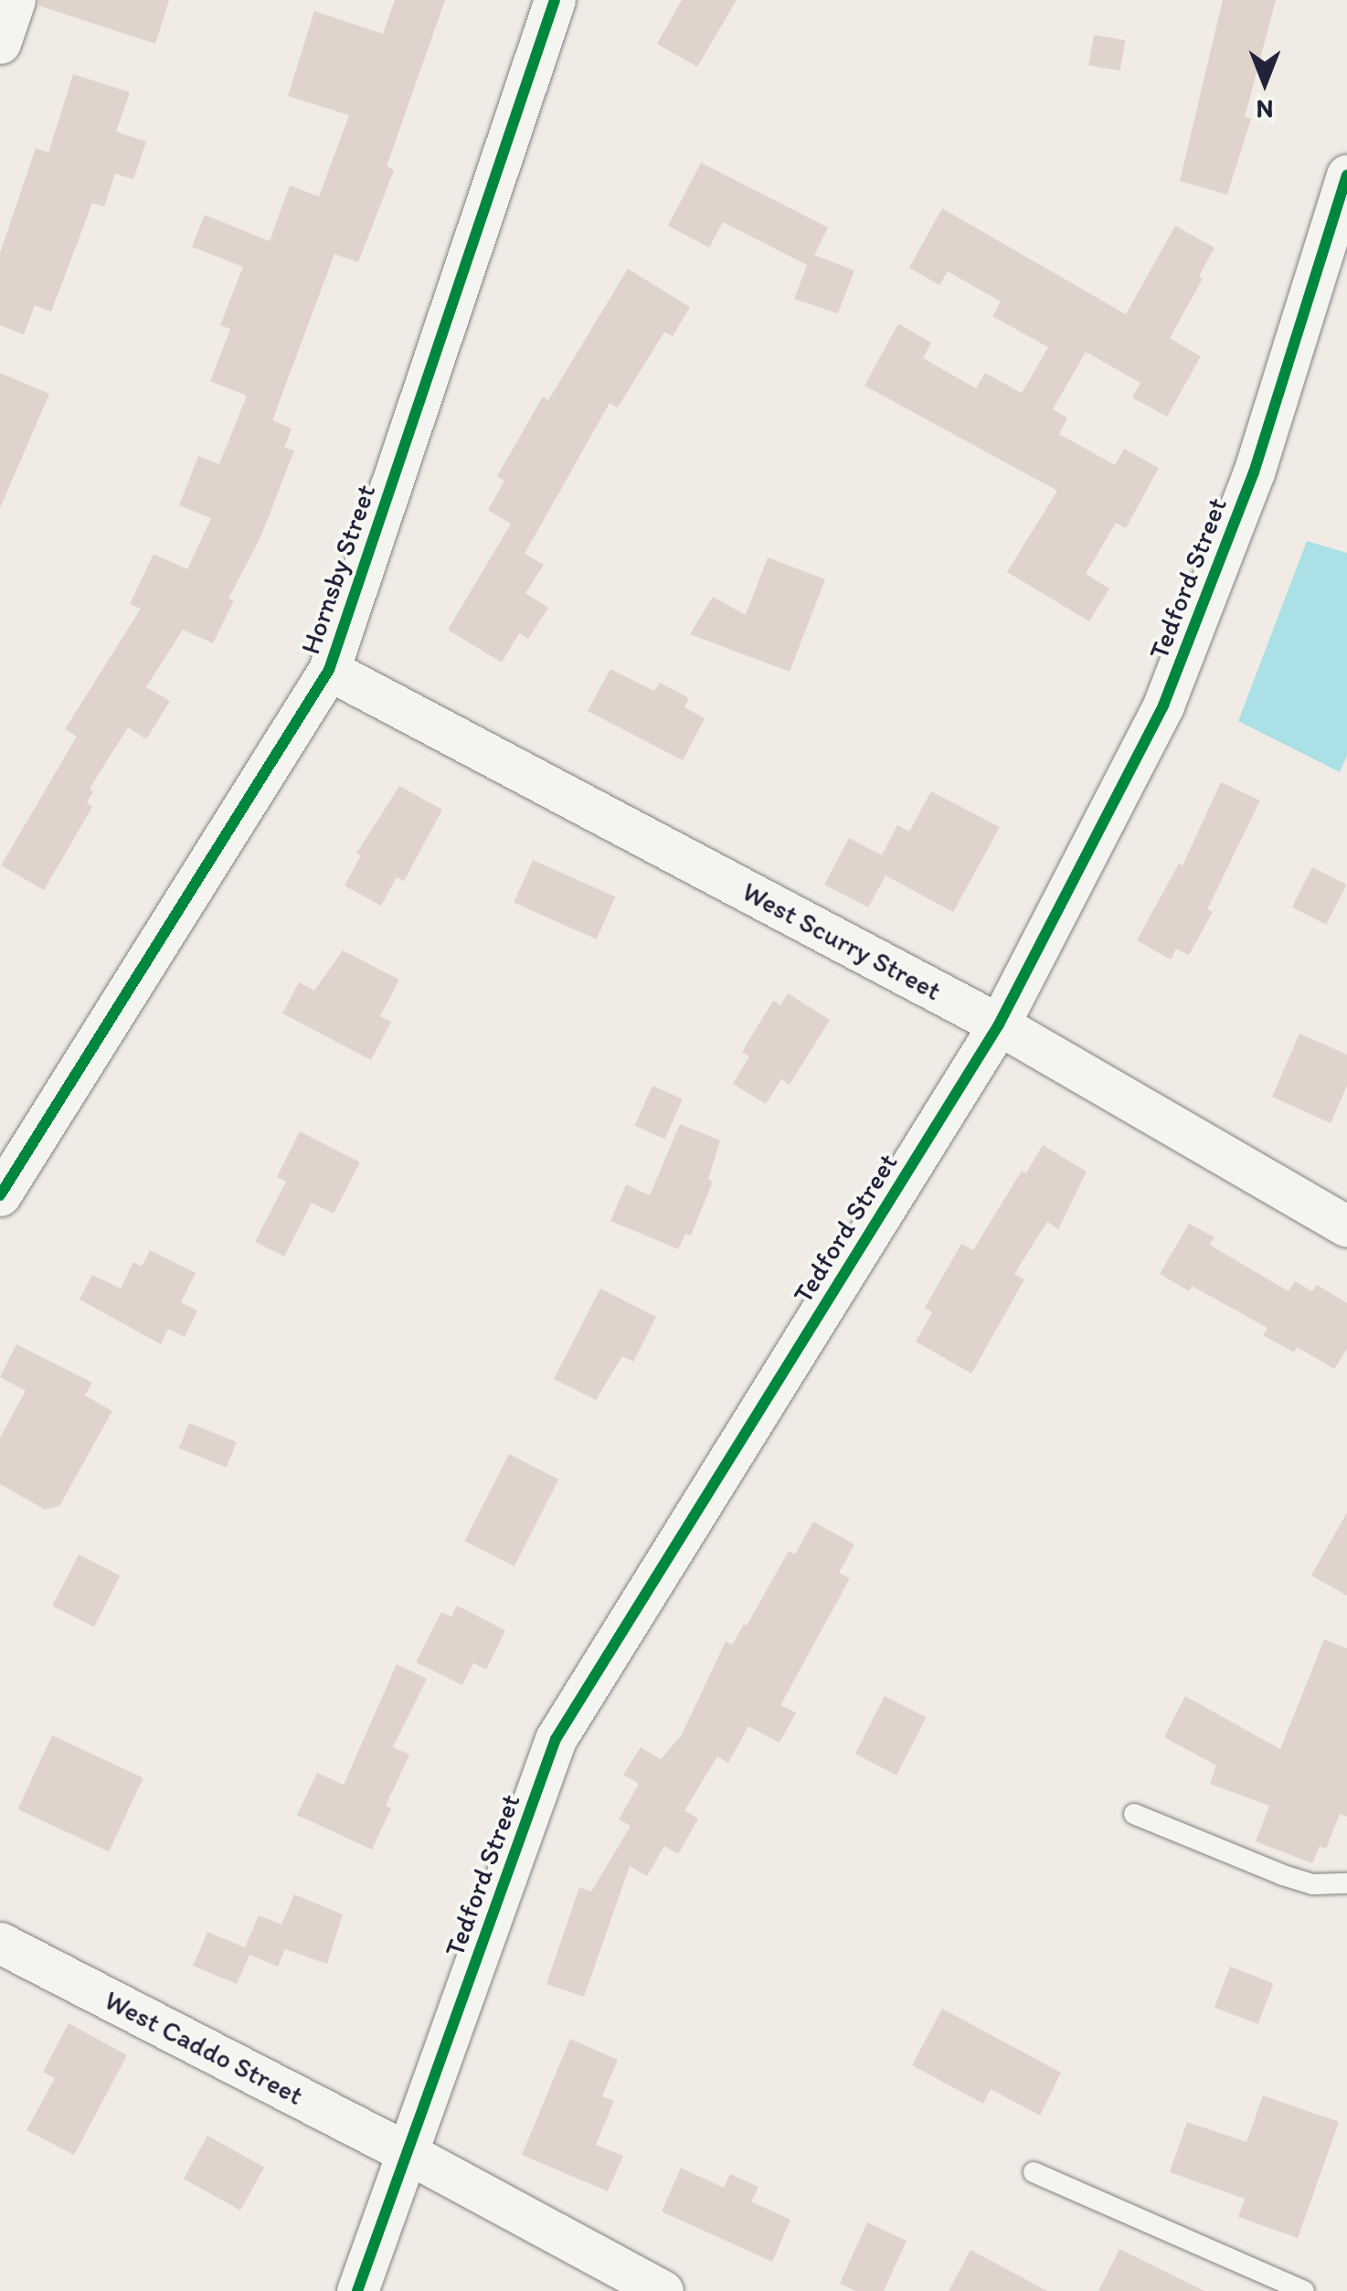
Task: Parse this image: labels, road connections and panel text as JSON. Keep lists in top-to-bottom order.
{
  "streets": {
    "street": [
      "Hornsby Street",
      "Tedford Street",
      "West Scurry Street",
      "West Caddo Street"
    ]
  },
  "crossings": [
    ["Hornsby Street", "West Scurry Street"],
    ["Tedford Street", "West Scurry Street"],
    ["Tedford Street", "West Caddo Street"]
  ],
  "north": "bottom"
}
